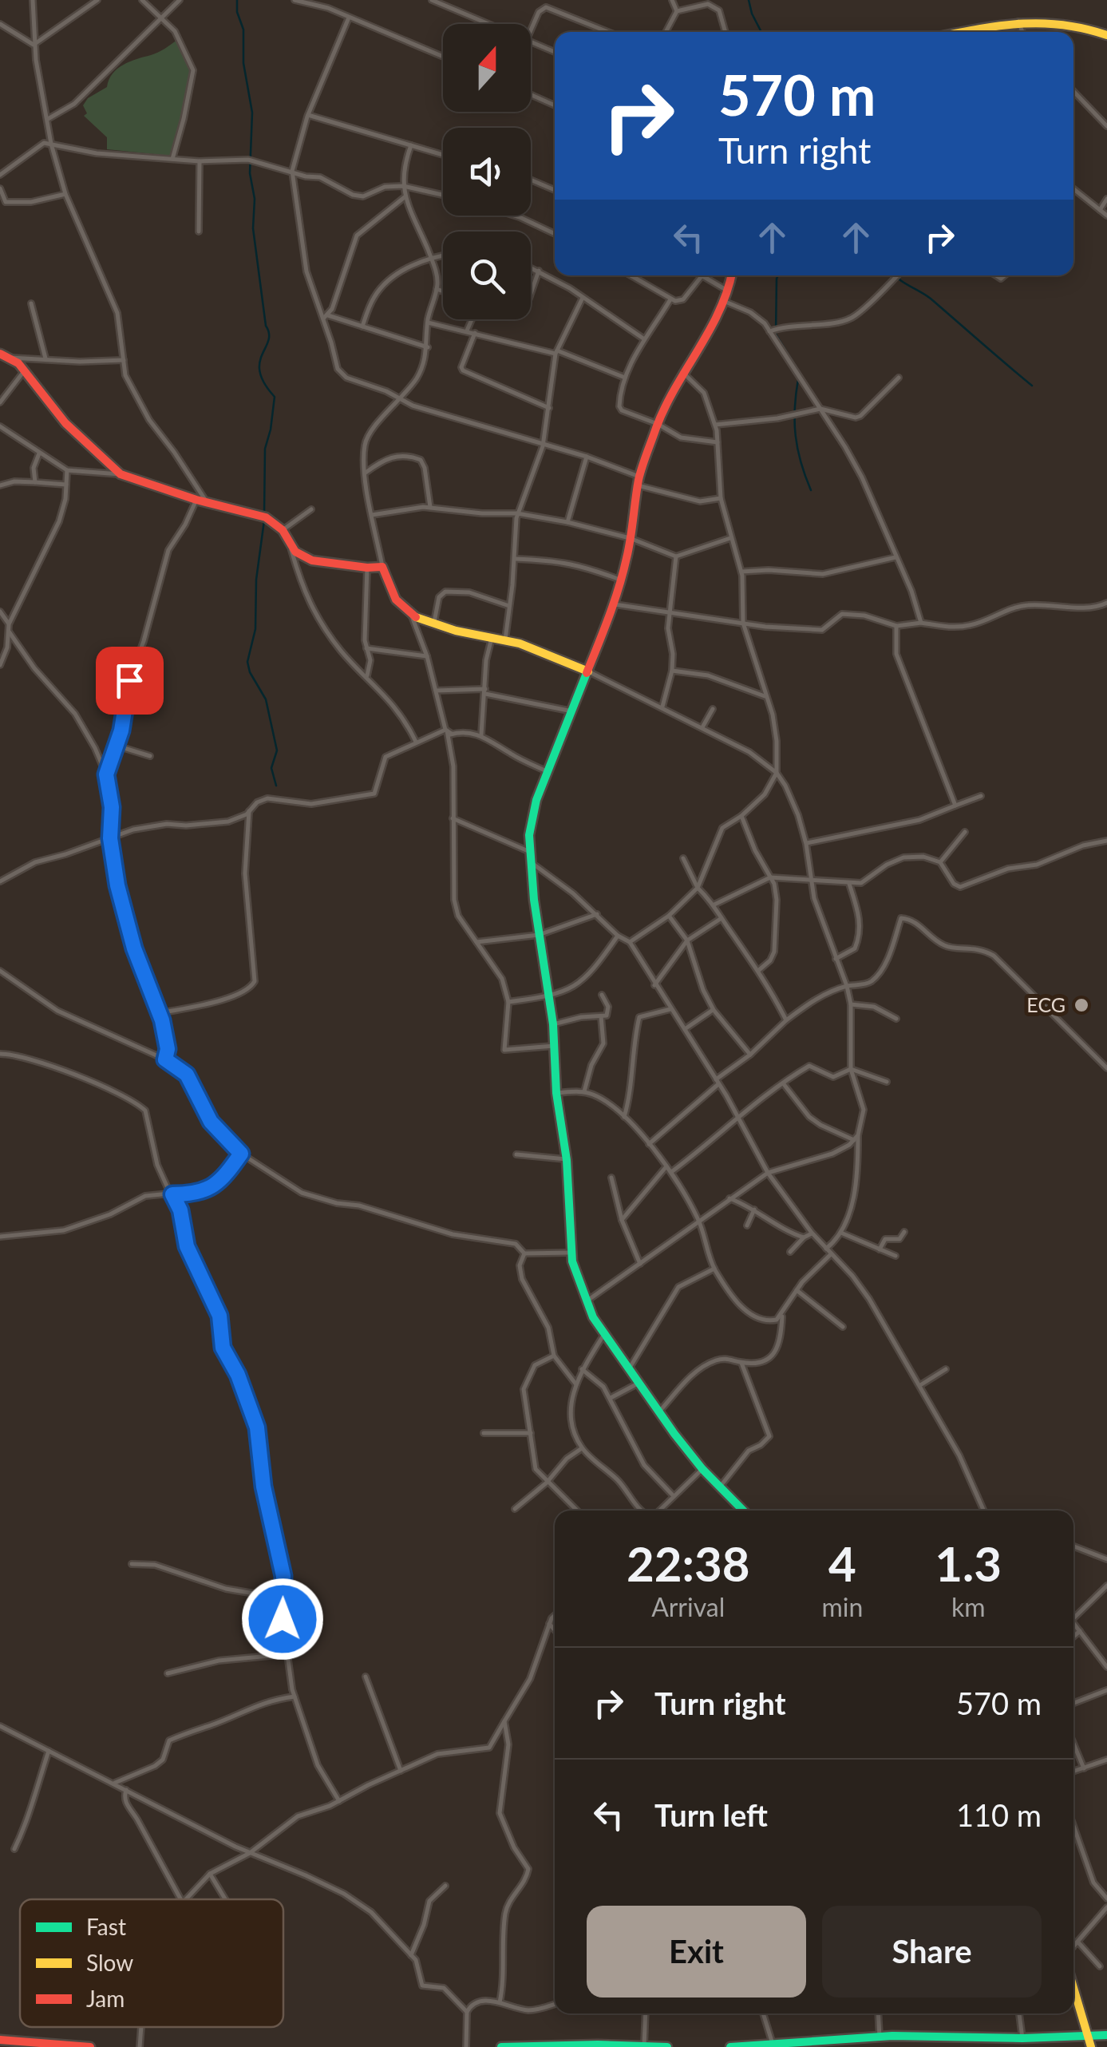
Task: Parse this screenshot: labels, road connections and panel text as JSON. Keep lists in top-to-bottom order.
{
  "places": ["ECG"],
  "legend": ["Fast", "Slow", "Jam"],
  "north": "top",
  "page": {
    "turn": ["570 m", "Turn right"],
    "eta": [
      "22:38",
      "Arrival",
      "4",
      "min",
      "1.3",
      "km"
    ],
    "list": [
      {
        "name": "Turn right",
        "value": "570 m"
      },
      {
        "name": "Turn left",
        "value": "110 m"
      }
    ],
    "buttons": ["Exit", "Share"]
  }
}
